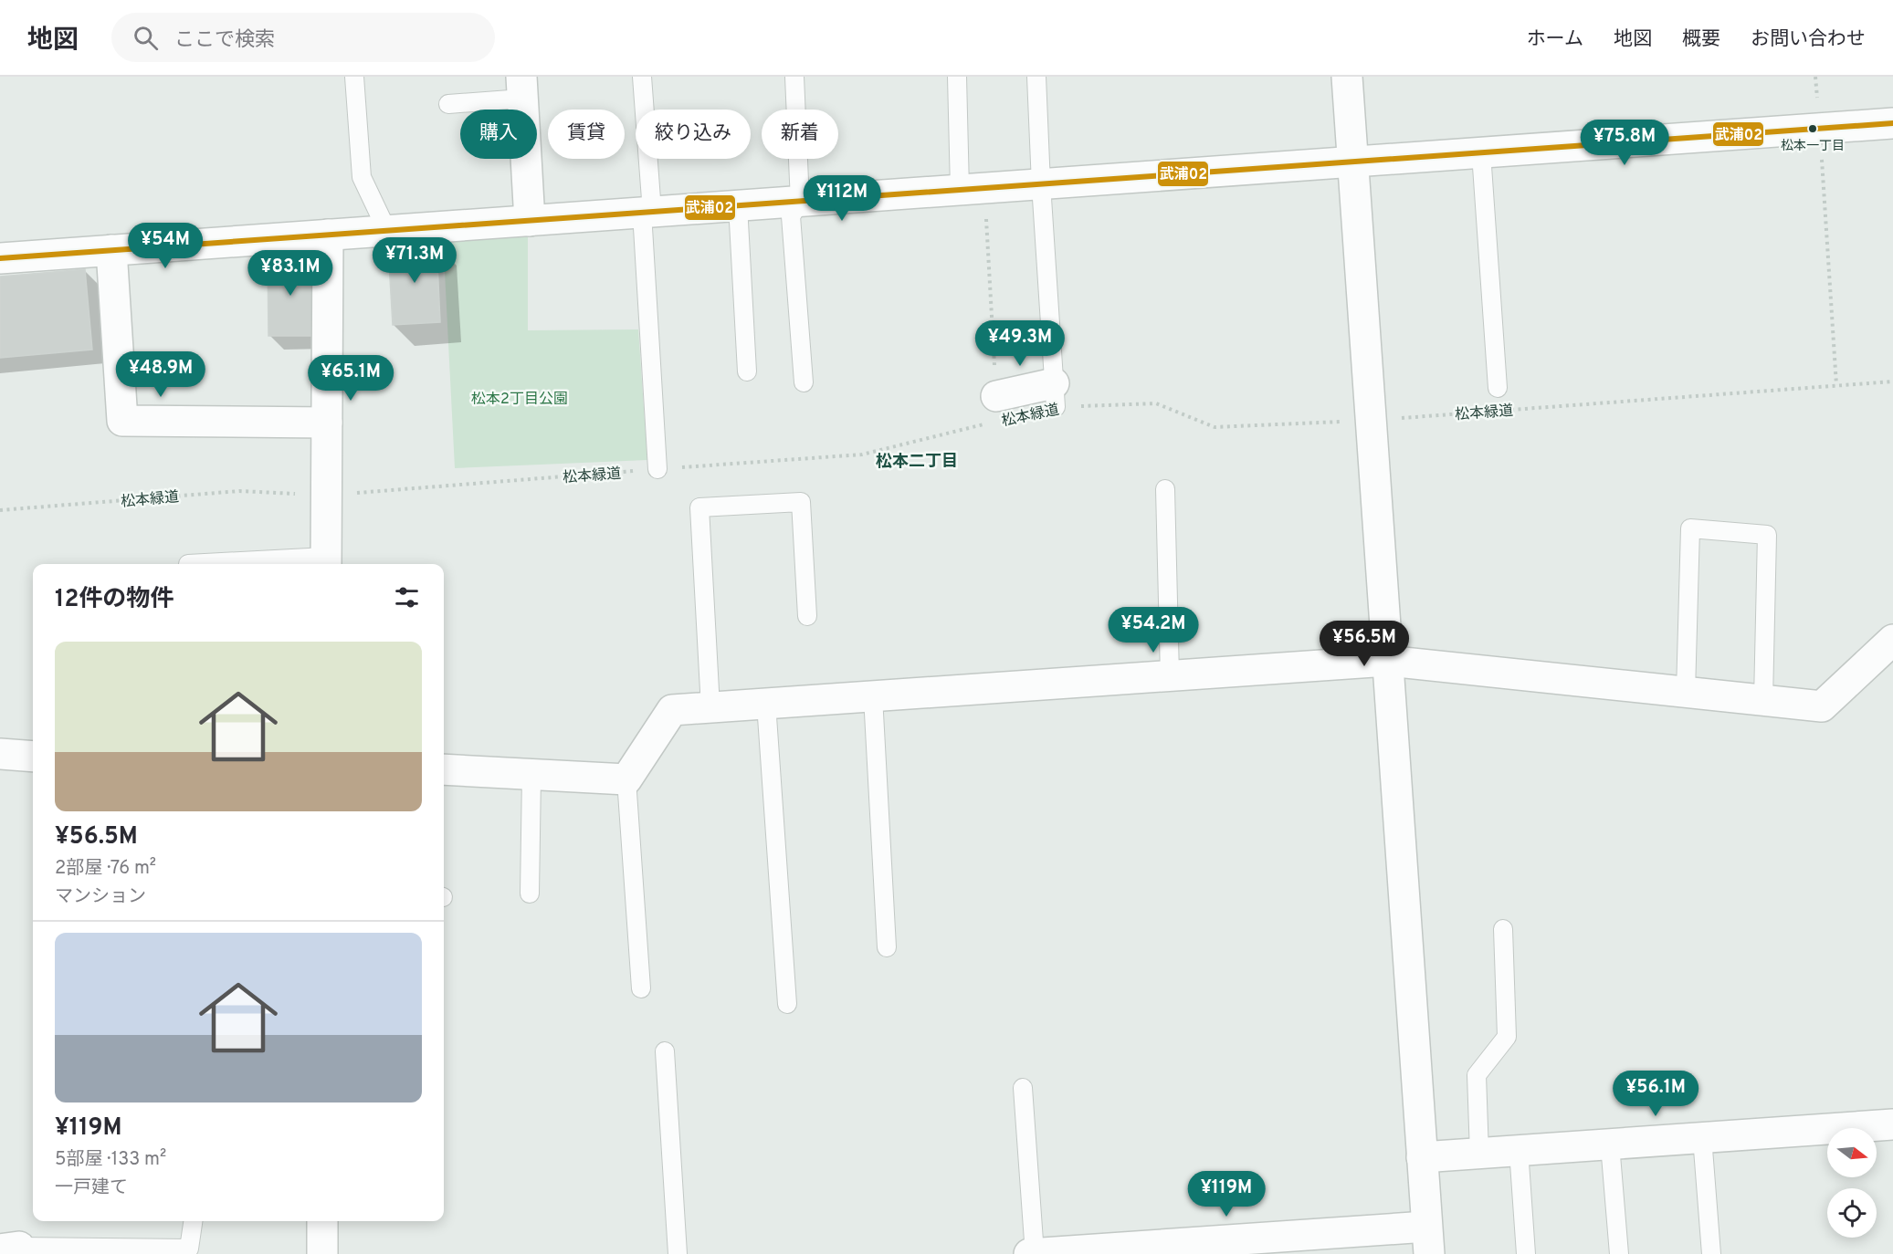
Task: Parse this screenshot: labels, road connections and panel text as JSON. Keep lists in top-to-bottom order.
{
  "streets": {
    "path": ["松本緑道"]
  },
  "districts": ["松本二丁目"],
  "parks": ["松本2丁目公園"],
  "places": ["松本一丁目"],
  "lines": ["transit line 武浦02"],
  "north": "right",
  "page": {
    "header": "地図",
    "search": "ここで検索",
    "nav": [
      "ホーム",
      "地図",
      "概要",
      "お問い合わせ"
    ],
    "chip": [
      "購入",
      "賃貸",
      "絞り込み",
      "新着"
    ],
    "price": [
      "¥75.8M",
      "¥112M",
      "¥54M",
      "¥71.3M",
      "¥83.1M",
      "¥49.3M",
      "¥48.9M",
      "¥65.1M",
      "¥54.2M",
      "¥56.5M",
      "¥56.1M",
      "¥119M"
    ],
    "heading": "12件の物件",
    "list": [
      {
        "name": "¥56.5M",
        "note": "2部屋 · 76 m² · マンション"
      },
      {
        "name": "¥119M",
        "note": "5部屋 · 133 m² · 一戸建て"
      }
    ]
  }
}
